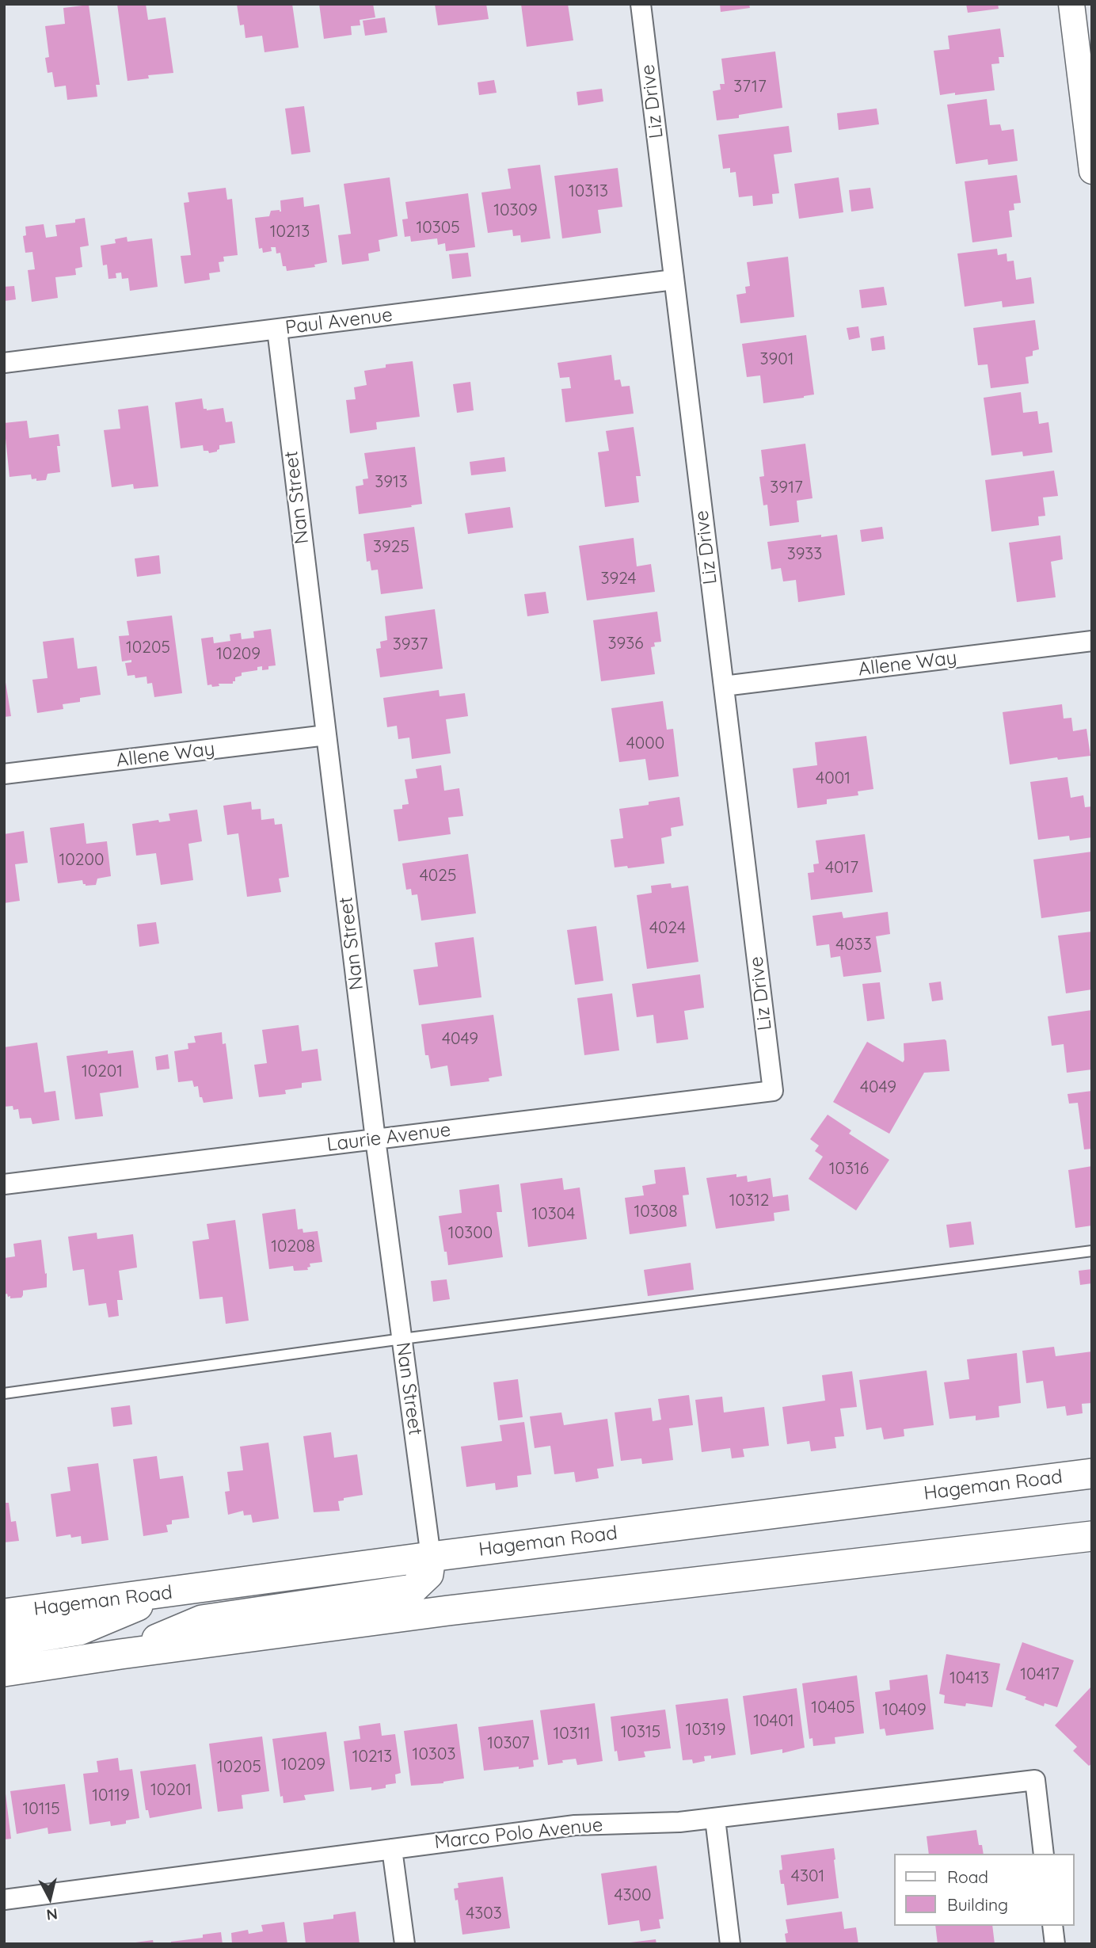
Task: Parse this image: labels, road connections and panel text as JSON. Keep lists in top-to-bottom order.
{
  "streets": {
    "main road": ["Hageman Road"],
    "street": [
      "Liz Drive",
      "Paul Avenue",
      "Nan Street",
      "Allene Way",
      "Laurie Avenue",
      "Marco Polo Avenue"
    ]
  },
  "crossings": [
    ["Liz Drive", "Paul Avenue"],
    ["Liz Drive", "Allene Way"],
    ["Liz Drive", "Laurie Avenue"],
    ["Paul Avenue", "Nan Street"],
    ["Nan Street", "Allene Way"],
    ["Nan Street", "Laurie Avenue"],
    ["Nan Street", "Hageman Road"]
  ],
  "house_numbers": [
    "3717",
    "10313",
    "10309",
    "10305",
    "10213",
    "3901",
    "3913",
    "3917",
    "3925",
    "3933",
    "3924",
    "3936",
    "3937",
    "10205",
    "10209",
    "4000",
    "4001",
    "10200",
    "4017",
    "4025",
    "4024",
    "4033",
    "4049",
    "10201",
    "4049",
    "10316",
    "10312",
    "10308",
    "10304",
    "10300",
    "10208",
    "10417",
    "10413",
    "10405",
    "10409",
    "10401",
    "10319",
    "10315",
    "10311",
    "10307",
    "10303",
    "10213",
    "10209",
    "10205",
    "10201",
    "10119",
    "10115",
    "4301",
    "4300",
    "4303"
  ],
  "legend": ["Road", "Building"],
  "north": "bottom"
}
